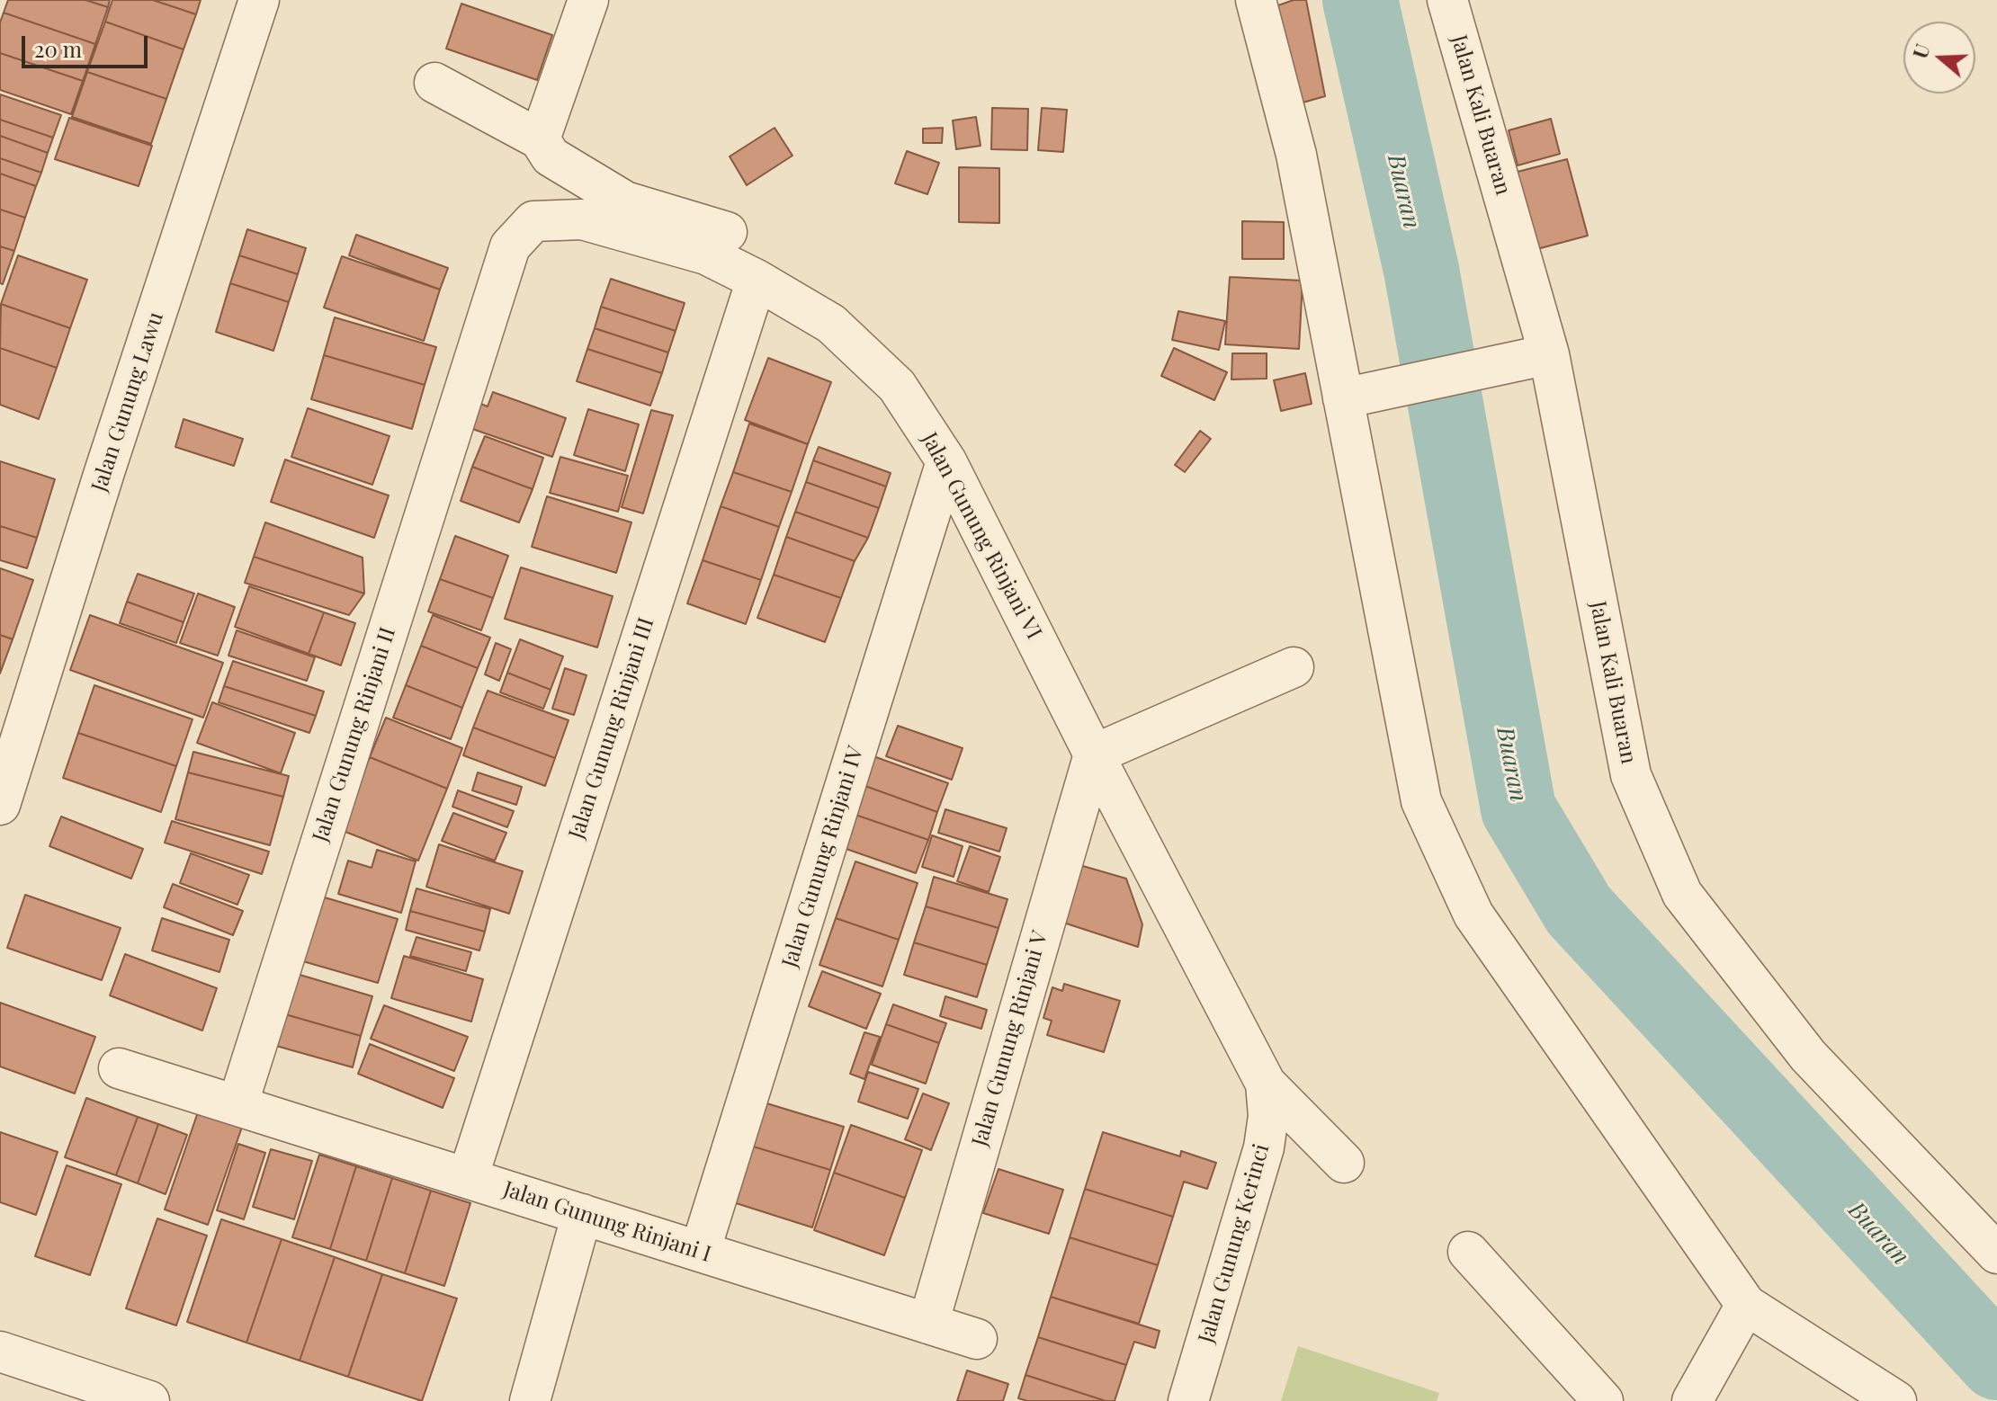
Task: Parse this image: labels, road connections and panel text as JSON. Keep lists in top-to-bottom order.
{
  "streets": {
    "street": [
      "Jalan Kali Buaran",
      "Jalan Gunung Lawu",
      "Jalan Gunung Rinjani VI",
      "Jalan Gunung Rinjani III",
      "Jalan Gunung Rinjani II",
      "Jalan Gunung Rinjani IV",
      "Jalan Gunung Rinjani V",
      "Jalan Gunung Rinjani I",
      "Jalan Gunung Kerinci"
    ]
  },
  "crossings": [
    ["Jalan Gunung Rinjani VI", "Jalan Gunung Rinjani III"],
    ["Jalan Gunung Rinjani VI", "Jalan Gunung Rinjani II"],
    ["Jalan Gunung Rinjani VI", "Jalan Gunung Rinjani IV"],
    ["Jalan Gunung Rinjani VI", "Jalan Gunung Rinjani V"],
    ["Jalan Gunung Rinjani VI", "Jalan Gunung Kerinci"],
    ["Jalan Gunung Rinjani III", "Jalan Gunung Rinjani I"],
    ["Jalan Gunung Rinjani II", "Jalan Gunung Rinjani I"],
    ["Jalan Gunung Rinjani IV", "Jalan Gunung Rinjani I"],
    ["Jalan Gunung Rinjani V", "Jalan Gunung Rinjani I"]
  ],
  "water": ["Buaran"],
  "scale_bar": "20 m",
  "north": "left"
}
